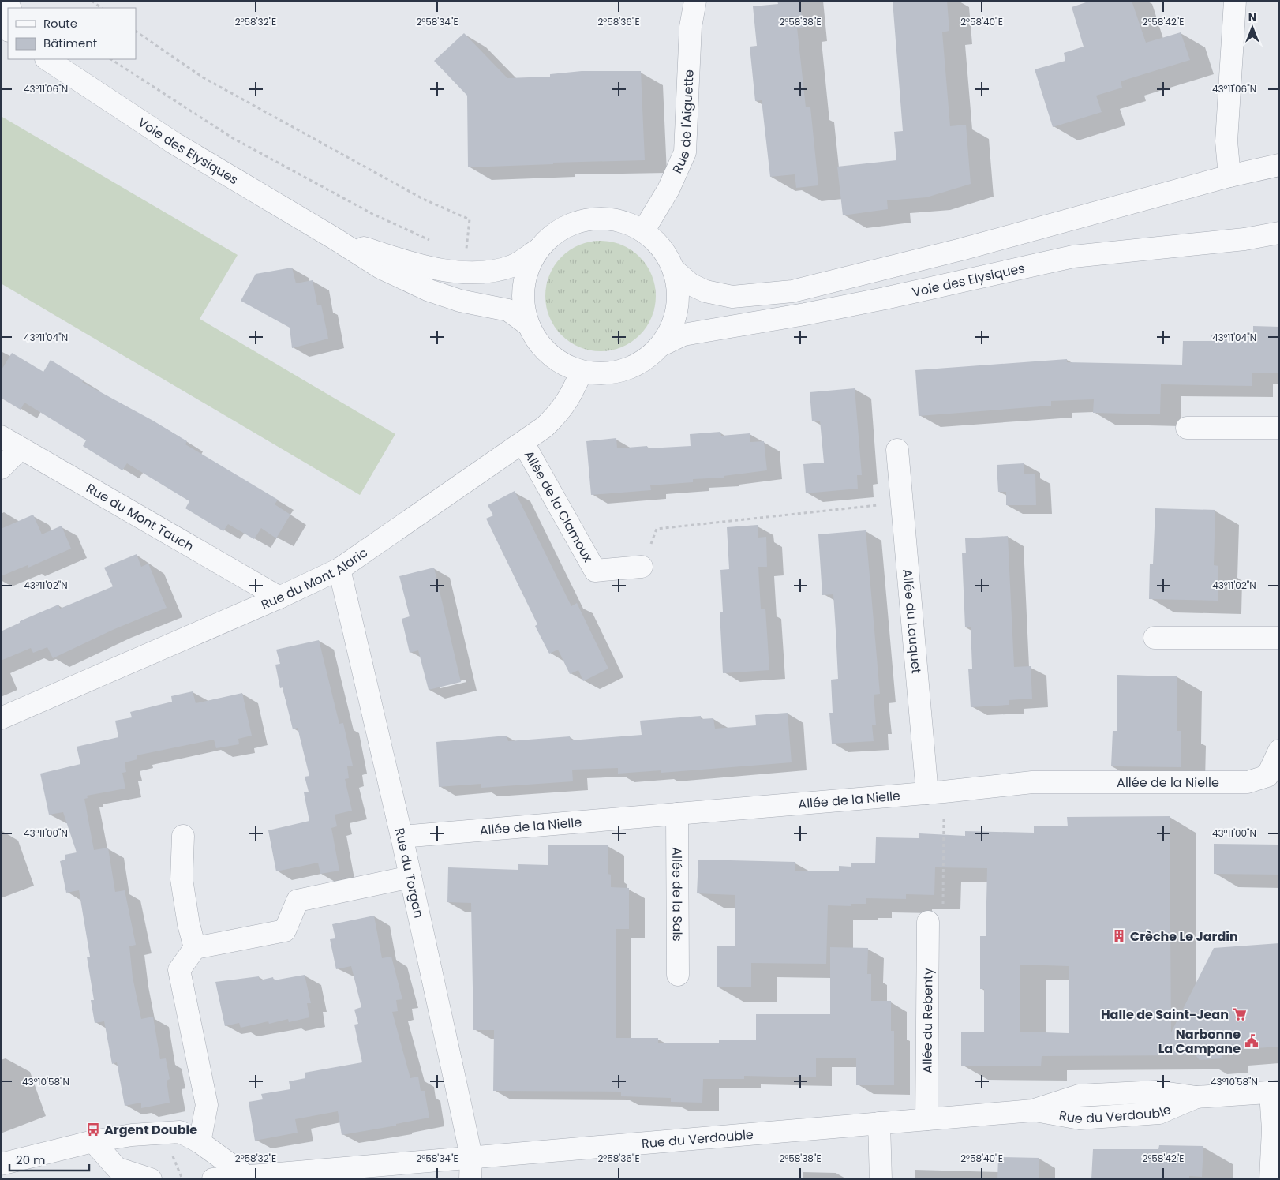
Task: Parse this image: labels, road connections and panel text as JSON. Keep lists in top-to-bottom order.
{
  "streets": {
    "street": [
      "Rue de l'Aiguette",
      "Voie des Elysiques",
      "Allée de la Clamoux",
      "Rue du Mont Tauch",
      "Rue du Mont Alaric",
      "Allée du Lauquet",
      "Allée de la Nielle",
      "Rue du Torgan",
      "Allée de la Sals",
      "Allée du Rebenty",
      "Rue du Verdouble"
    ]
  },
  "crossings": [
    ["Allée de la Clamoux", "Rue du Mont Alaric"],
    ["Rue du Mont Tauch", "Rue du Mont Alaric"],
    ["Rue du Mont Alaric", "Rue du Torgan"],
    ["Allée du Lauquet", "Allée de la Nielle"],
    ["Allée de la Nielle", "Rue du Torgan"],
    ["Allée de la Nielle", "Allée de la Sals"],
    ["Rue du Torgan", "Rue du Verdouble"],
    ["Allée du Rebenty", "Rue du Verdouble"]
  ],
  "places": {
    "building": ["Crèche Le Jardin"],
    "supermarket": ["Halle de Saint-Jean"],
    "public building": ["Narbonne La Campane"],
    "bus stop": ["Argent Double"]
  },
  "legend": ["Route", "Bâtiment"],
  "scale_bar": "20 m",
  "north": "top",
  "coordinates": [
    "2°58'32\"E",
    "2°58'34\"E",
    "2°58'36\"E",
    "2°58'38\"E",
    "2°58'40\"E",
    "2°58'42\"E",
    "43°11'06\"N",
    "43°11'04\"N",
    "43°11'02\"N",
    "43°11'00\"N",
    "43°10'58\"N"
  ]
}
